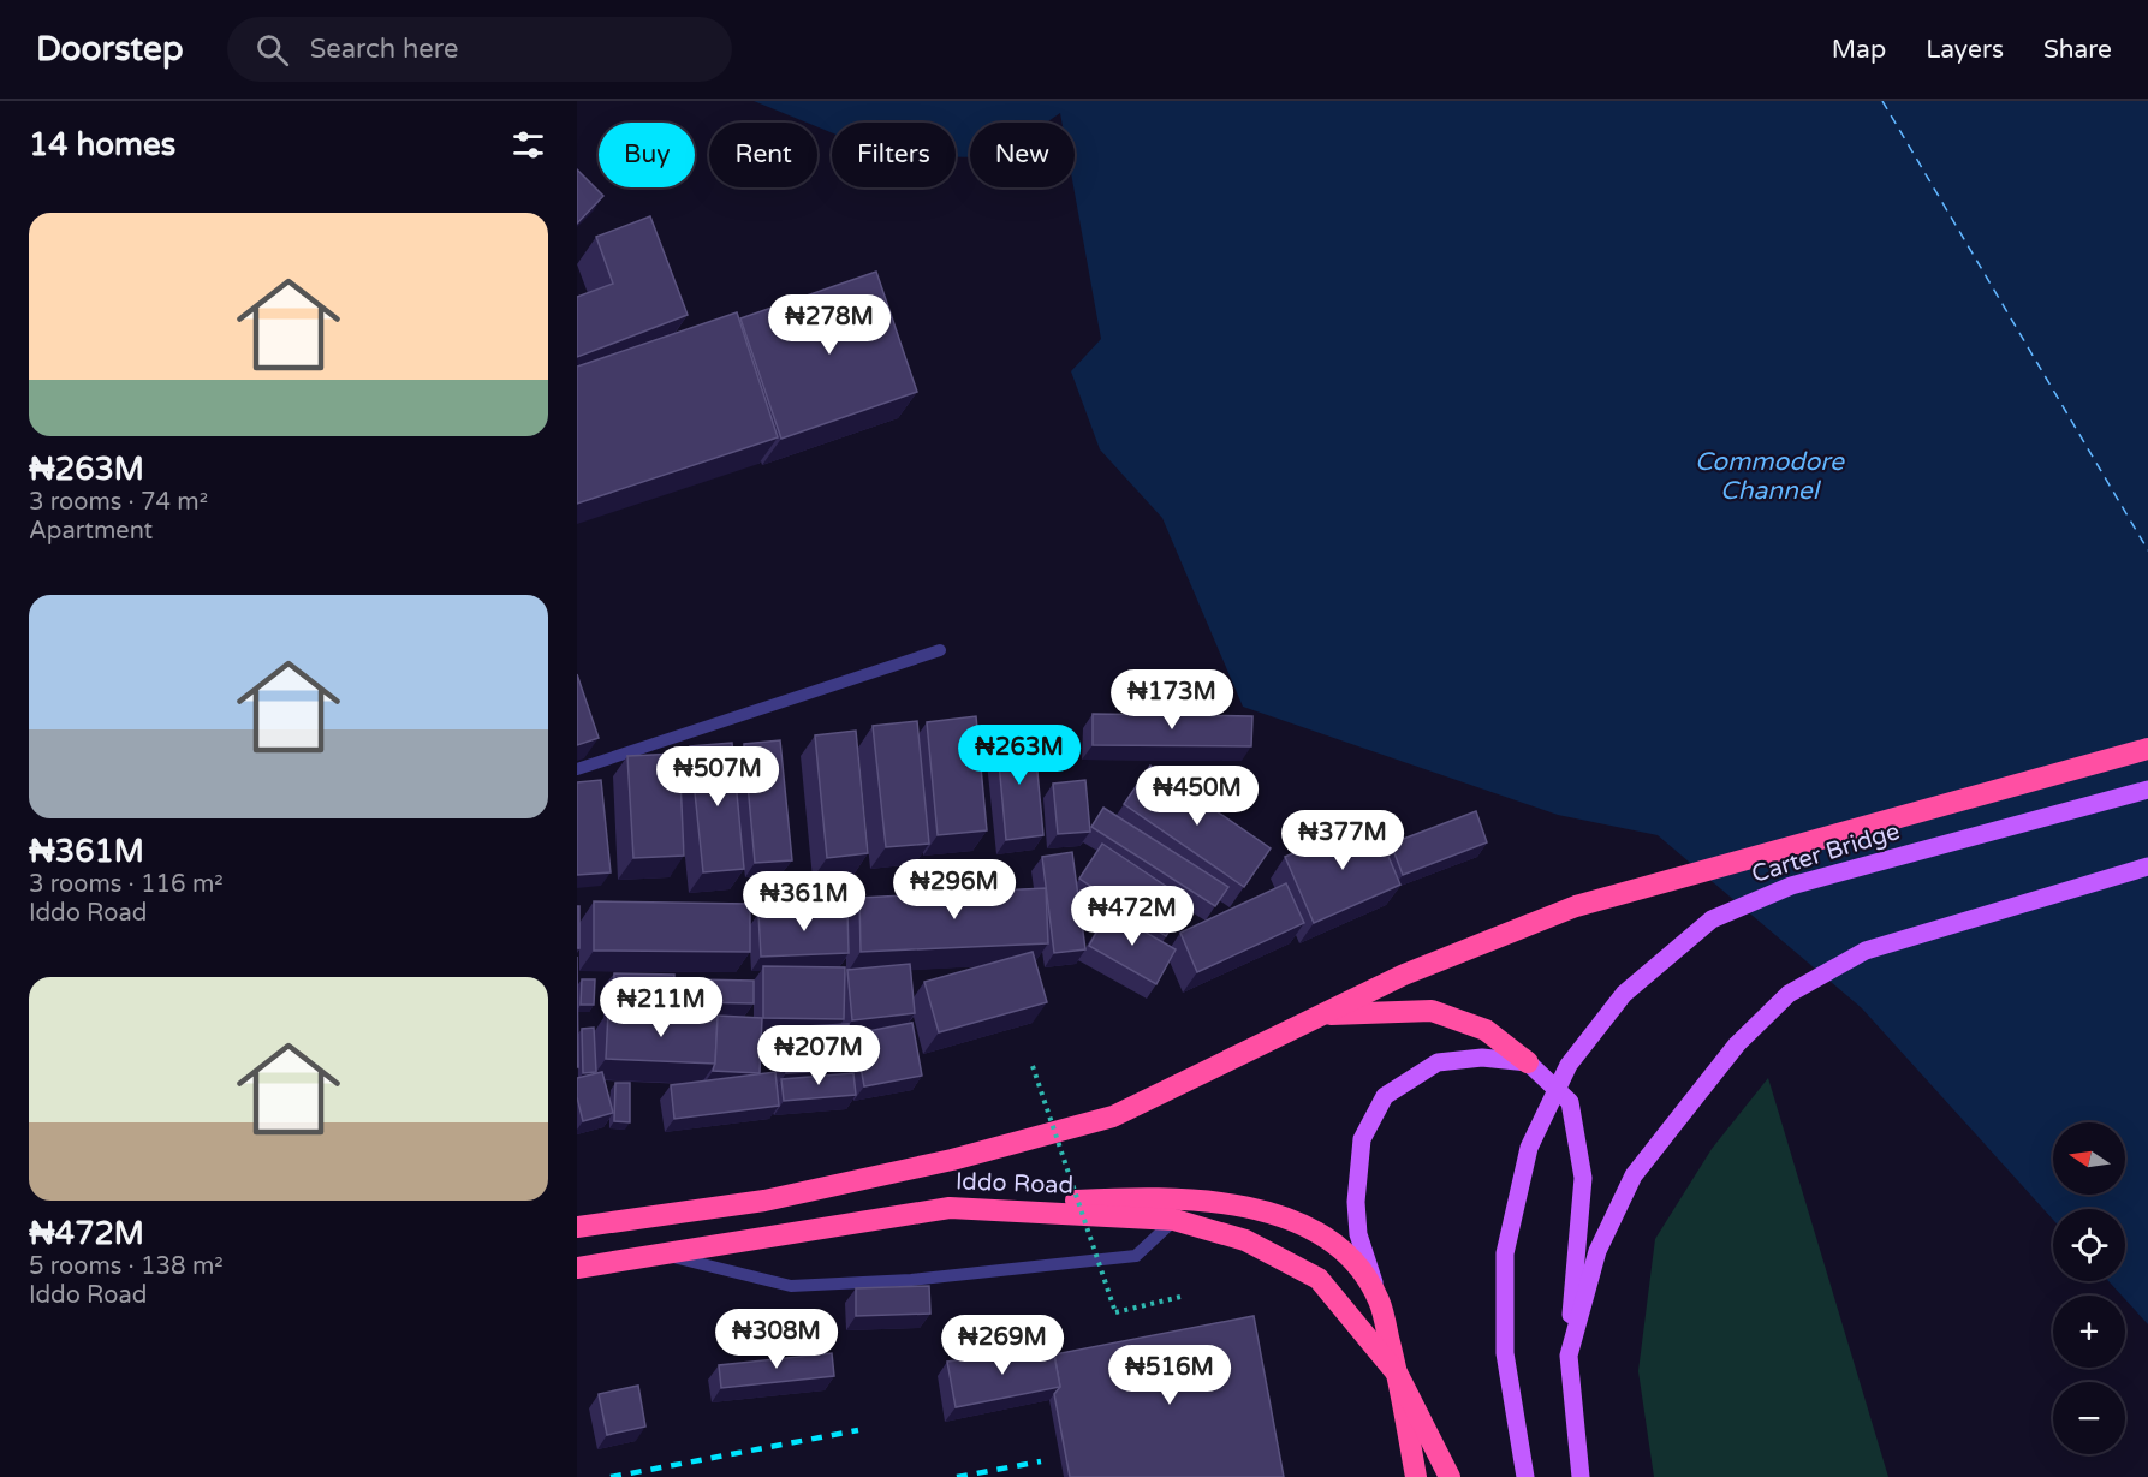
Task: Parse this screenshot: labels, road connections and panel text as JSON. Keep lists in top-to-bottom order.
{
  "streets": {
    "highway": ["Iddo Road"],
    "main road": ["Carter Bridge"]
  },
  "water": ["Commodore Channel"],
  "north": "left",
  "page": {
    "header": "Doorstep",
    "search": "Search here",
    "nav": ["Map", "Layers", "Share"],
    "heading": "14 homes",
    "chip": [
      "Buy",
      "Rent",
      "Filters",
      "New"
    ],
    "list": [
      {
        "name": "₦263M",
        "note": "3 rooms · 74 m² · Apartment"
      },
      {
        "name": "₦361M",
        "note": "3 rooms · 116 m² · Iddo Road"
      },
      {
        "name": "₦472M",
        "note": "5 rooms · 138 m² · Iddo Road"
      }
    ],
    "price": [
      "₦278M",
      "₦173M",
      "₦263M",
      "₦507M",
      "₦450M",
      "₦377M",
      "₦296M",
      "₦361M",
      "₦472M",
      "₦211M",
      "₦207M",
      "₦308M",
      "₦269M",
      "₦516M"
    ],
    "map_buttons": ["+", "−"]
  }
}
